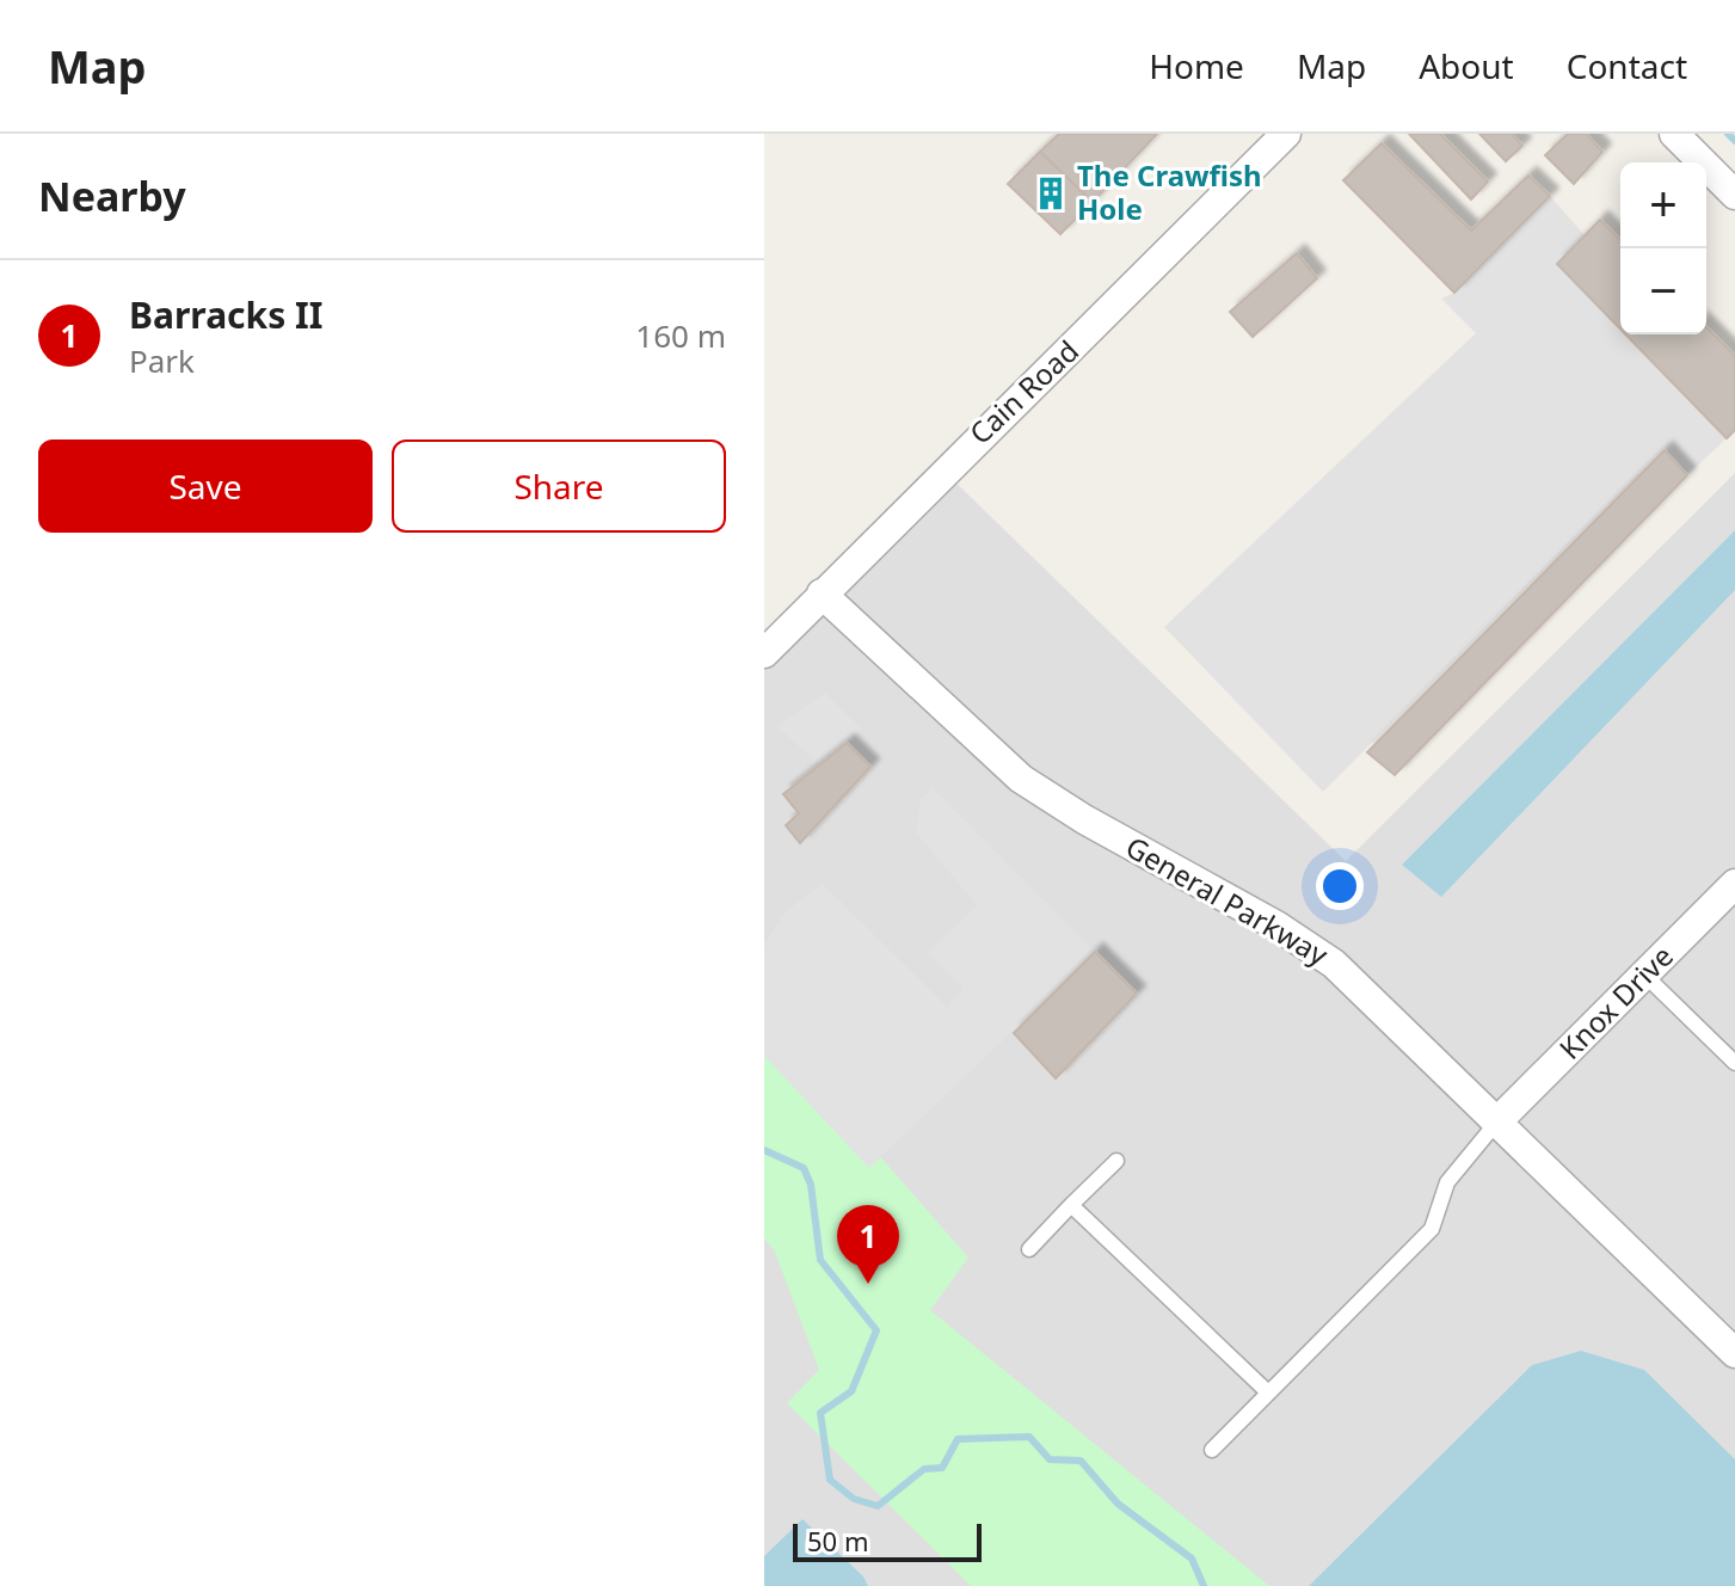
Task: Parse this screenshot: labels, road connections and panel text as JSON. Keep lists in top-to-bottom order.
{
  "streets": {
    "street": ["Cain Road", "General Parkway", "Knox Drive"]
  },
  "crossings": [
    ["Cain Road", "General Parkway"],
    ["General Parkway", "Knox Drive"]
  ],
  "places": {
    "building": ["The Crawfish Hole"]
  },
  "scale_bar": "50 m",
  "page": {
    "header": "Map",
    "nav": [
      "Home",
      "Map",
      "About",
      "Contact"
    ],
    "heading": "Nearby",
    "map_buttons": ["+", "−"],
    "list": [
      {
        "mark": "1",
        "name": "Barracks II",
        "note": "Park",
        "value": "160 m"
      }
    ],
    "buttons": ["Save", "Share"],
    "pins": "1",
    "scale": "50 m"
  }
}
